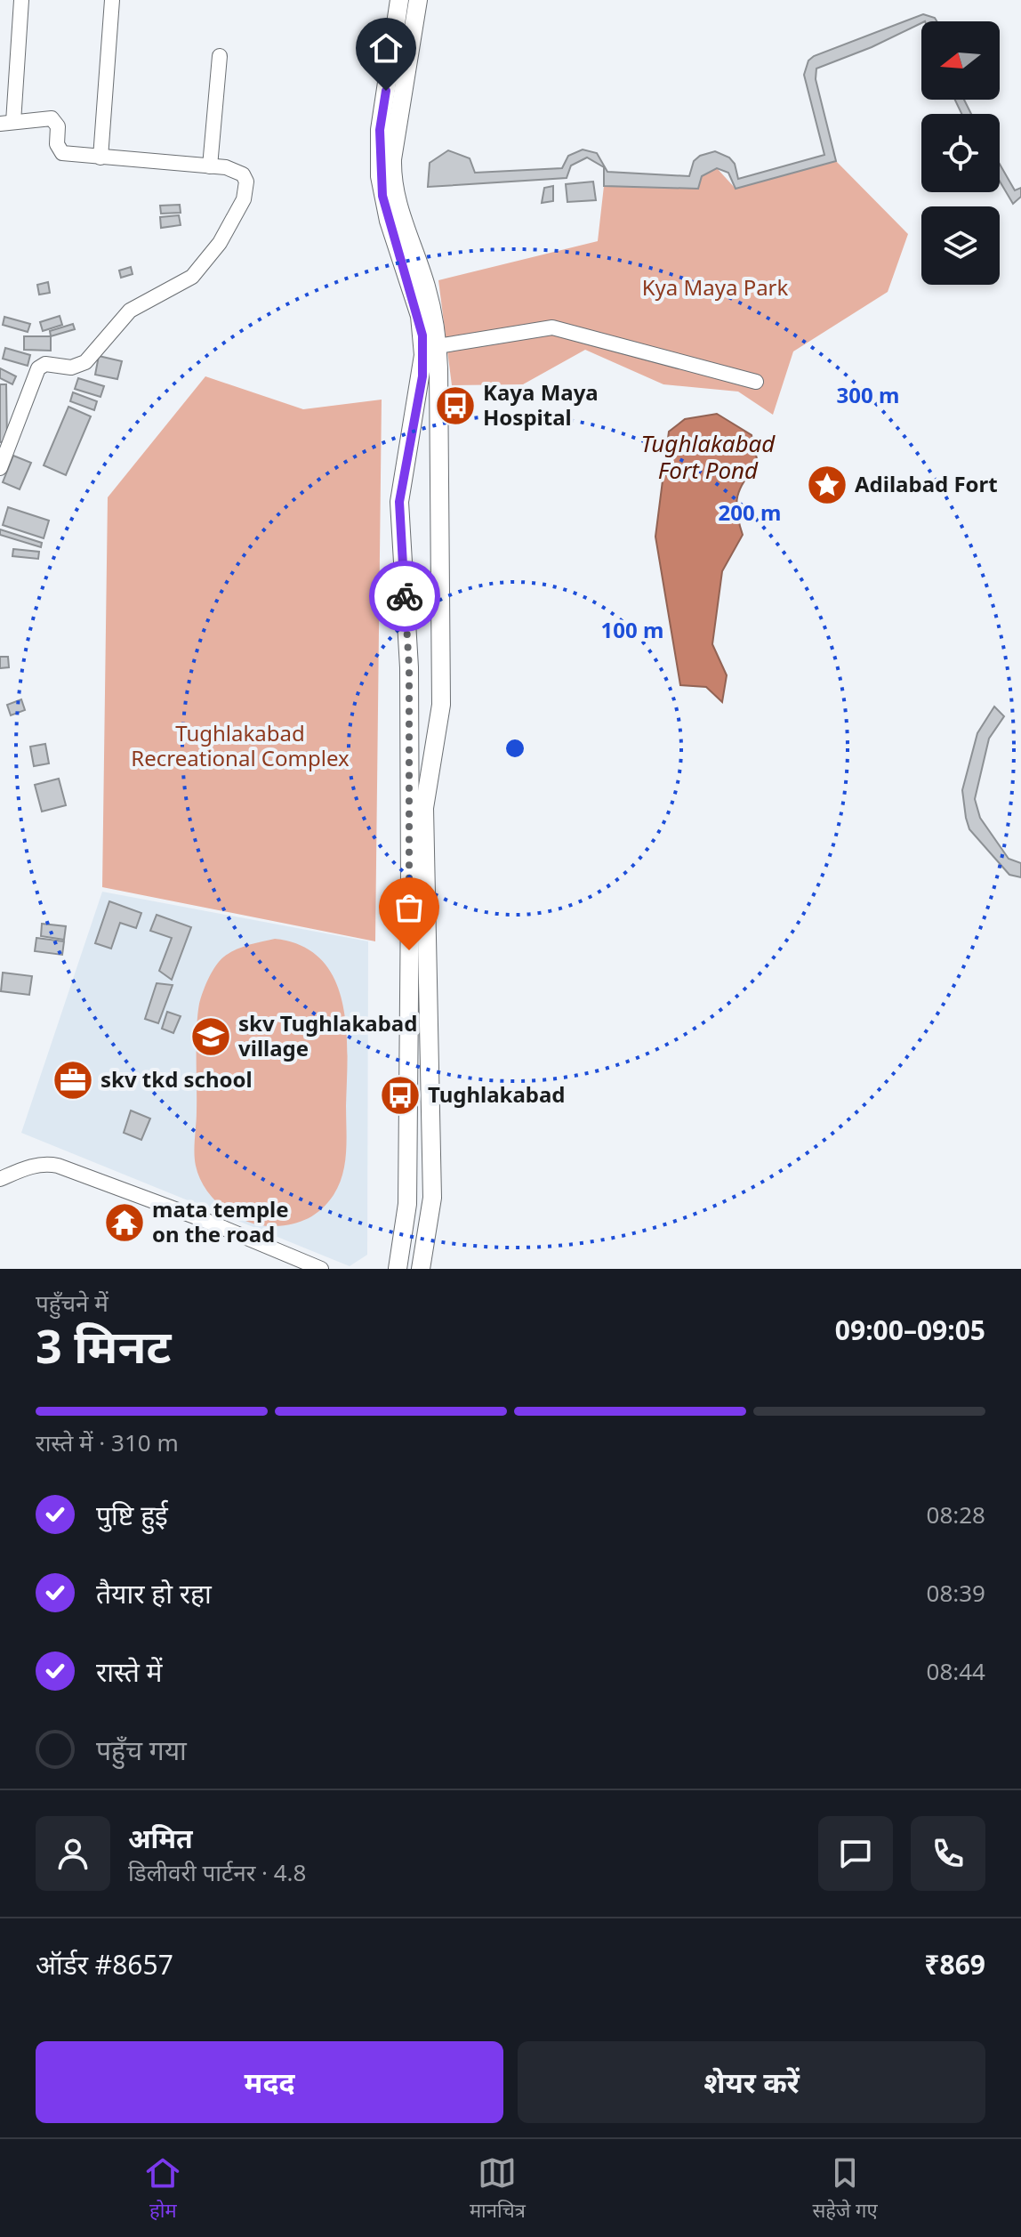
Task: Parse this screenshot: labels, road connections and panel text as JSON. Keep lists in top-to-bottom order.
{
  "water": ["Tughlakabad Fort Pond"],
  "parks": ["Kya Maya Park", "Tughlakabad Recreational Complex"],
  "places": {
    "bus stop": ["Kaya Maya Hospital", "Tughlakabad"],
    "place": ["Adilabad Fort"],
    "school or university": ["skv Tughlakabad village"],
    "office": ["skv tkd school"],
    "temple": ["mata temple on the road"]
  },
  "north": "left",
  "page": {
    "heading": ["3 मिनट", "पहुँचने में", "09:00–09:05"],
    "panel": [
      "अमित",
      "डिलीवरी पार्टनर · 4.8",
      "ऑर्डर #8657",
      "₹869"
    ],
    "bar": "रास्ते में · 310 m",
    "list": [
      ["पुष्टि हुई", "08:28"],
      ["तैयार हो रहा", "08:39"],
      ["रास्ते में", "08:44"],
      "पहुँच गया"
    ],
    "buttons": ["मदद", "शेयर करें"],
    "tabs": ["होम", "मानचित्र", "सहेजे गए"]
  },
  "rings": ["300 m", "200 m", "100 m"]
}
